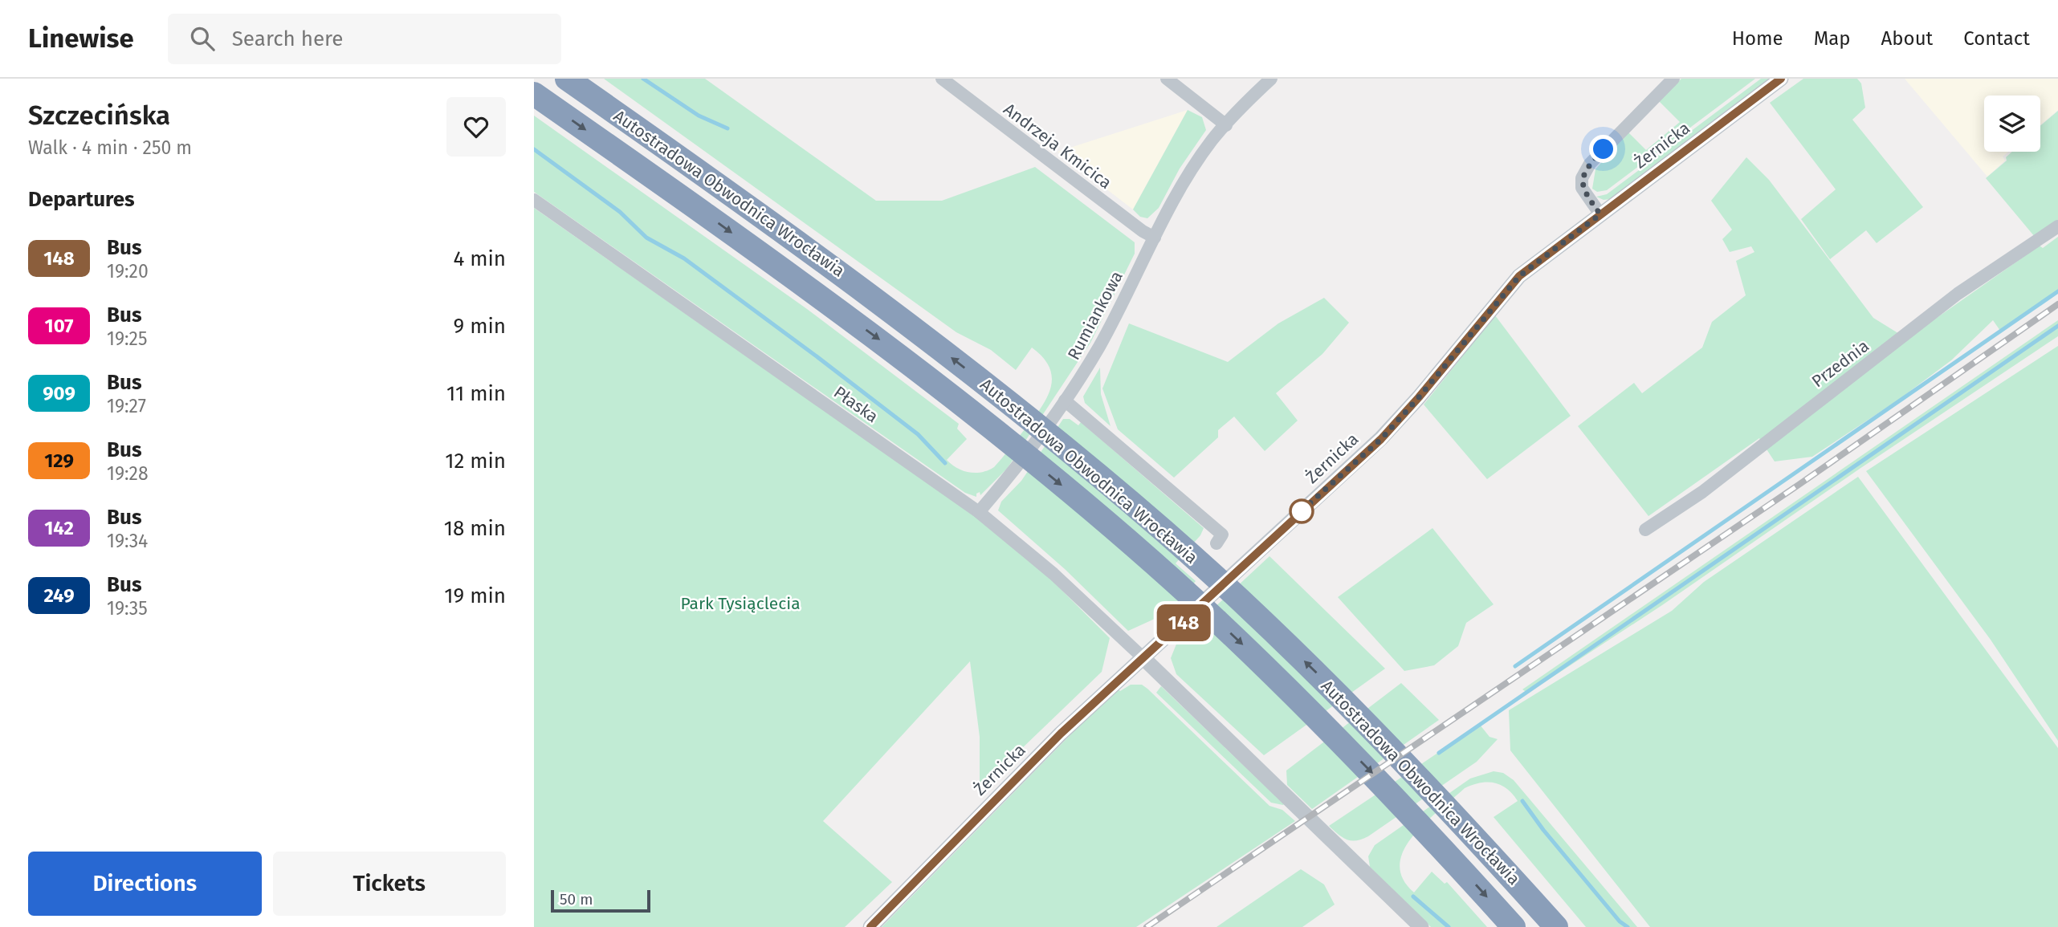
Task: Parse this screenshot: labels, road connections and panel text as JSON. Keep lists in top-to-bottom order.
{
  "streets": {
    "highway": ["Autostradowa Obwodnica Wrocławia"],
    "street": [
      "Żernicka",
      "Andrzeja Kmicica",
      "Rumiankowa",
      "Przednia",
      "Płaska"
    ]
  },
  "crossings": [
    ["Żernicka", "Płaska"],
    ["Andrzeja Kmicica", "Rumiankowa"],
    ["Rumiankowa", "Płaska"]
  ],
  "parks": ["Park Tysiąclecia"],
  "lines": ["bus line 148"],
  "scale_bar": "50 m",
  "page": {
    "header": "Linewise",
    "search": "Search here",
    "nav": [
      "Home",
      "Map",
      "About",
      "Contact"
    ],
    "heading": [
      ["Szczecińska", "Walk · 4 min · 250 m"],
      "Departures"
    ],
    "on_map": "148",
    "list": [
      {
        "mark": "148",
        "name": "Bus",
        "note": "19:20",
        "value": "4 min"
      },
      {
        "mark": "107",
        "name": "Bus",
        "note": "19:25",
        "value": "9 min"
      },
      {
        "mark": "909",
        "name": "Bus",
        "note": "19:27",
        "value": "11 min"
      },
      {
        "mark": "129",
        "name": "Bus",
        "note": "19:28",
        "value": "12 min"
      },
      {
        "mark": "142",
        "name": "Bus",
        "note": "19:34",
        "value": "18 min"
      },
      {
        "mark": "249",
        "name": "Bus",
        "note": "19:35",
        "value": "19 min"
      }
    ],
    "buttons": ["Directions", "Tickets"],
    "scale": "50 m"
  }
}
